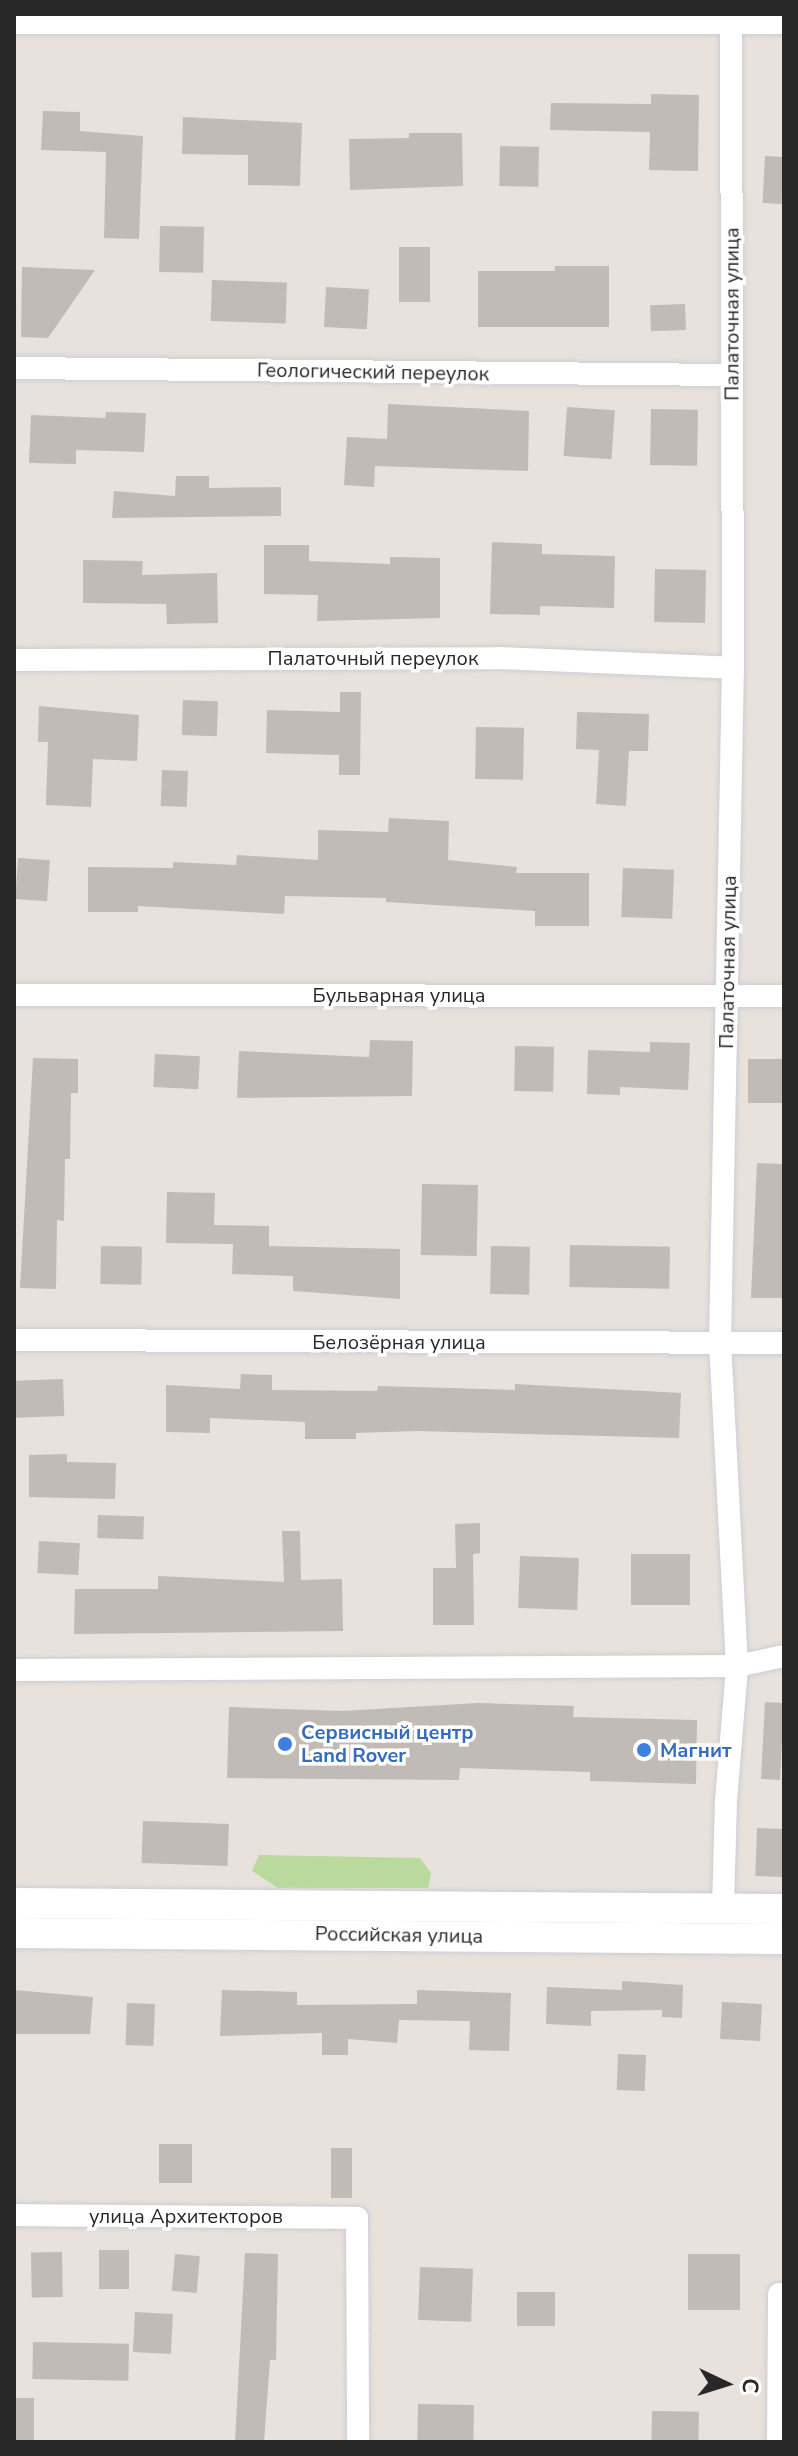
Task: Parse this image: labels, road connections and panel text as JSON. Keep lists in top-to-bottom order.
{
  "streets": {
    "main road": ["Российская улица"],
    "street": [
      "Палаточная улица",
      "Геологический переулок",
      "Палаточный переулок",
      "Бульварная улица",
      "Белозёрная улица",
      "улица Архитекторов"
    ]
  },
  "crossings": [
    ["Палаточная улица", "Геологический переулок"],
    ["Палаточная улица", "Палаточный переулок"],
    ["Палаточная улица", "Бульварная улица"],
    ["Палаточная улица", "Белозёрная улица"],
    ["Палаточная улица", "Российская улица"]
  ],
  "places": ["Сервисный центр Land Rover", "Магнит"],
  "north": "right"
}
